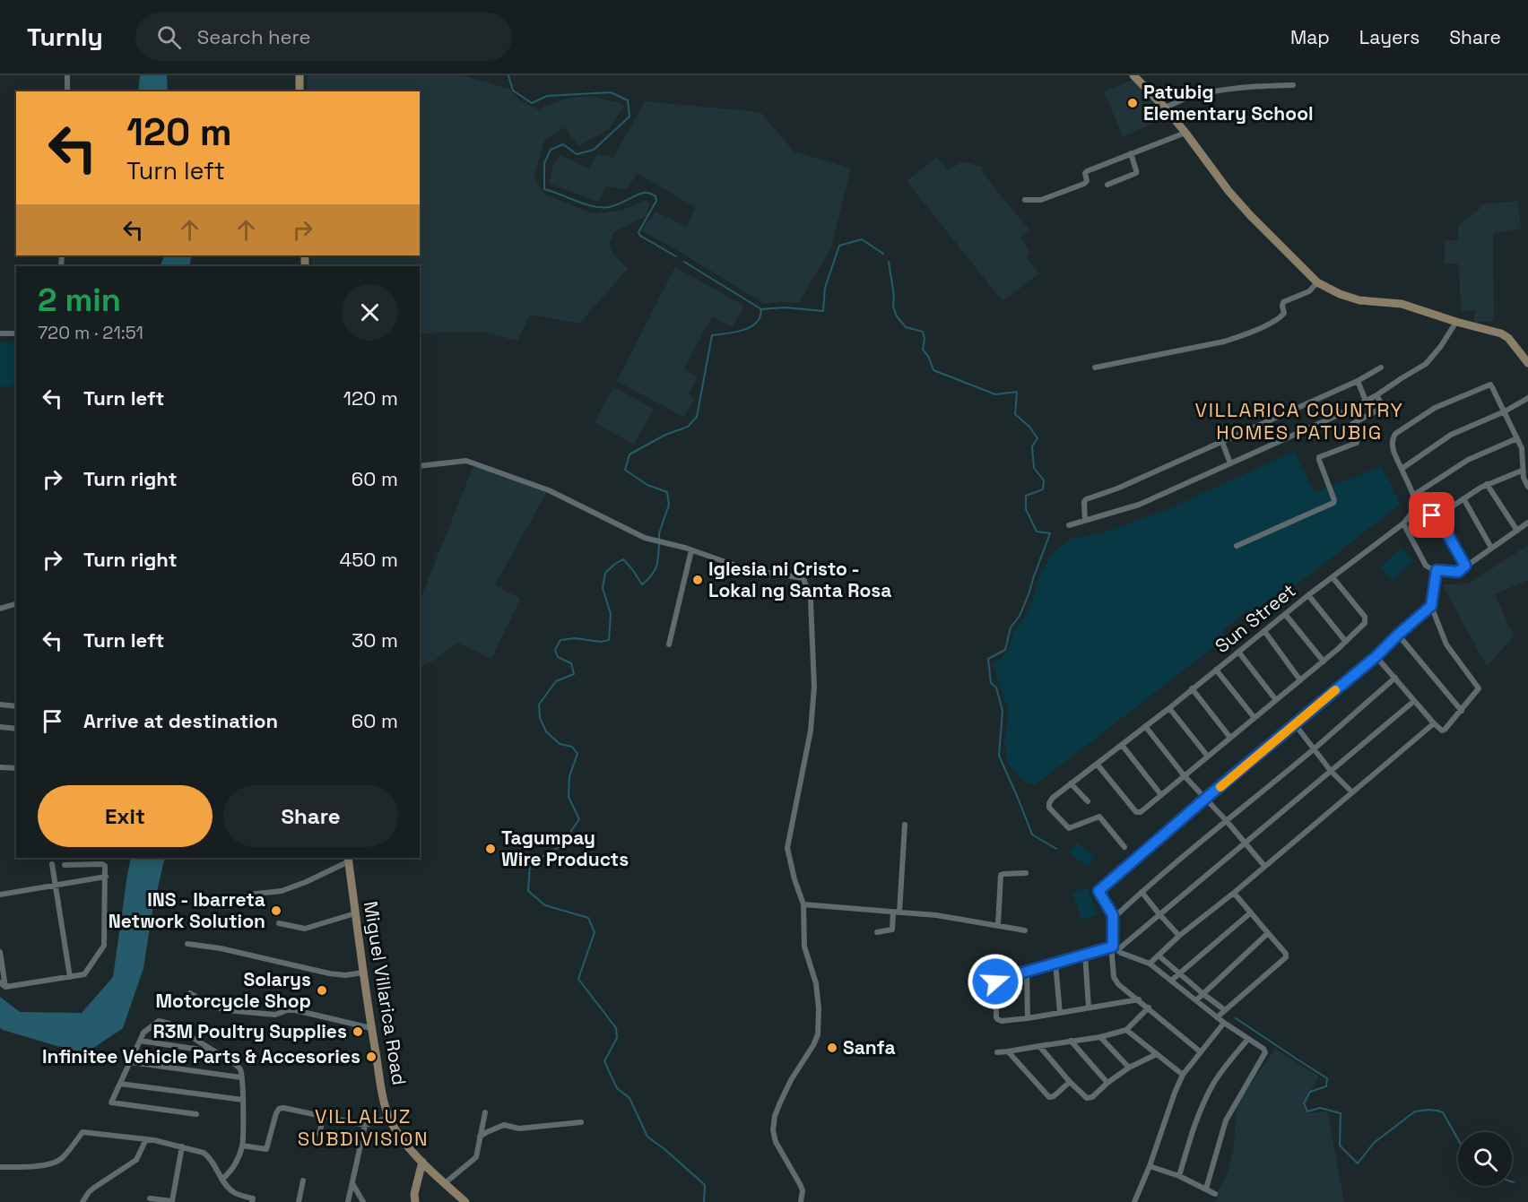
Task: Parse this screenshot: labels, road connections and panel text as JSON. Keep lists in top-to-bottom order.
{
  "streets": {
    "main road": ["Miguel Villarica Road"],
    "street": ["Sun Street"]
  },
  "districts": ["VILLARICA COUNTRY HOMES PATUBIG", "VILLALUZ SUBDIVISION"],
  "places": [
    "Patubig Elementary School",
    "Iglesia ni Cristo - Lokal ng Santa Rosa",
    "Tagumpay Wire Products",
    "INS - Ibarreta Network Solution",
    "Solarys Motorcycle Shop",
    "R3M Poultry Supplies",
    "Sanfa",
    "Infinitee Vehicle Parts & Accesories"
  ],
  "page": {
    "header": "Turnly",
    "search": "Search here",
    "nav": ["Map", "Layers", "Share"],
    "turn": ["120 m", "Turn left"],
    "heading": ["2 min", "720 m · 21:51"],
    "list": [
      {
        "name": "Turn left",
        "value": "120 m"
      },
      {
        "name": "Turn right",
        "value": "60 m"
      },
      {
        "name": "Turn right",
        "value": "450 m"
      },
      {
        "name": "Turn left",
        "value": "30 m"
      },
      {
        "name": "Arrive at destination",
        "value": "60 m"
      }
    ],
    "buttons": ["Exit", "Share"]
  }
}
